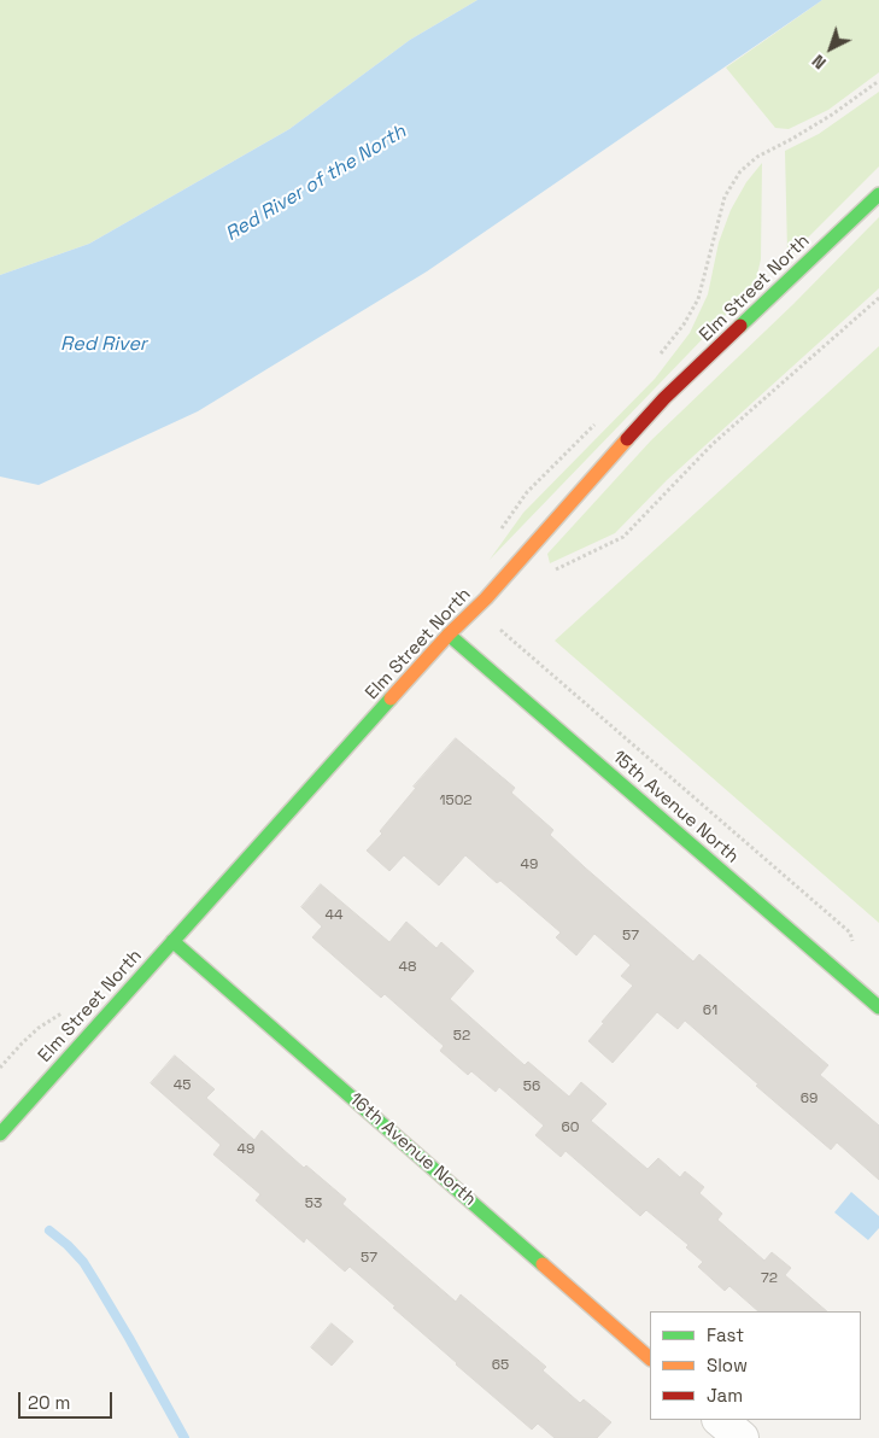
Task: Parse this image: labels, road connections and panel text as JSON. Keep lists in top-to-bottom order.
{
  "streets": {
    "street": ["Elm Street North", "15th Avenue North", "16th Avenue North"]
  },
  "crossings": [
    ["Elm Street North", "15th Avenue North"],
    ["Elm Street North", "16th Avenue North"]
  ],
  "water": ["Red River of the North", "Red River"],
  "house_numbers": [
    "1502",
    "49",
    "44",
    "57",
    "48",
    "61",
    "52",
    "45",
    "56",
    "69",
    "60",
    "49",
    "53",
    "57",
    "72",
    "65"
  ],
  "legend": ["Fast", "Slow", "Jam"],
  "scale_bar": "20 m",
  "north": "bottom left"
}
